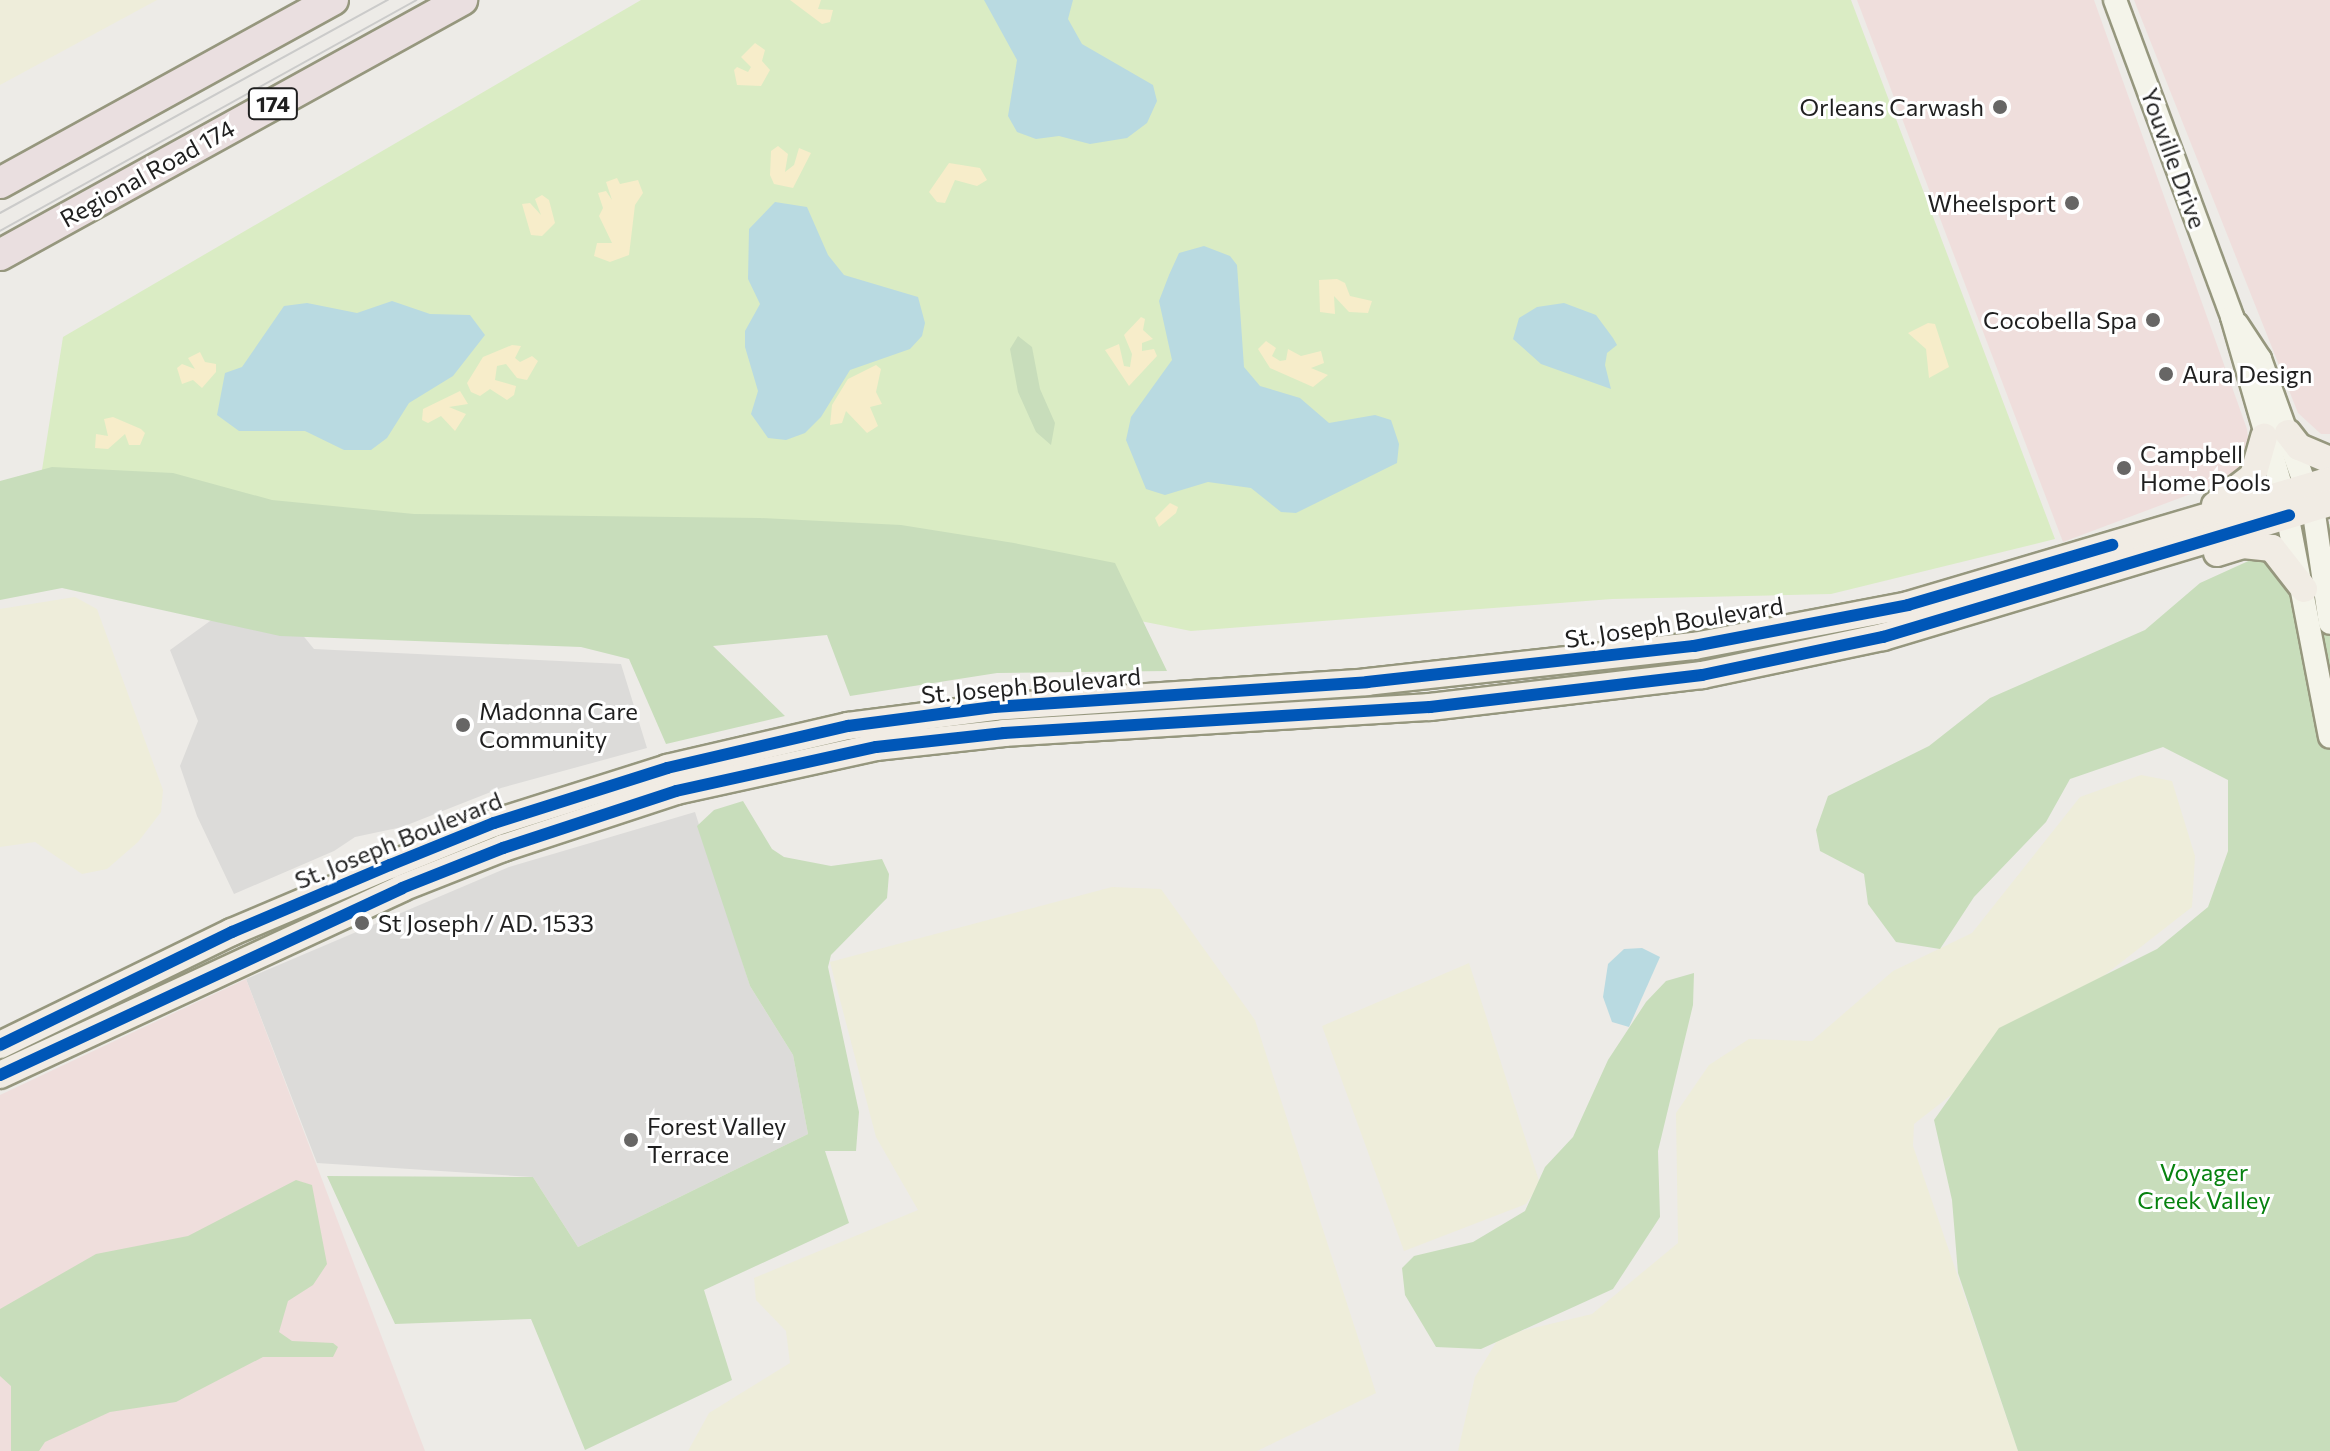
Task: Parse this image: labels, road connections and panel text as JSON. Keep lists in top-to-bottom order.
{
  "streets": {
    "highway": ["174", "Regional Road 174"],
    "main road": ["St. Joseph Boulevard"],
    "street": ["Youville Drive"]
  },
  "crossings": [
    ["Youville Drive", "St. Joseph Boulevard"]
  ],
  "parks": ["Voyager Creek Valley"],
  "places": [
    "Orleans Carwash",
    "Wheelsport",
    "Cocobella Spa",
    "Aura Design",
    "Campbell Home Pools",
    "Madonna Care Community",
    "St Joseph / AD. 1533",
    "Forest Valley Terrace"
  ]
}
